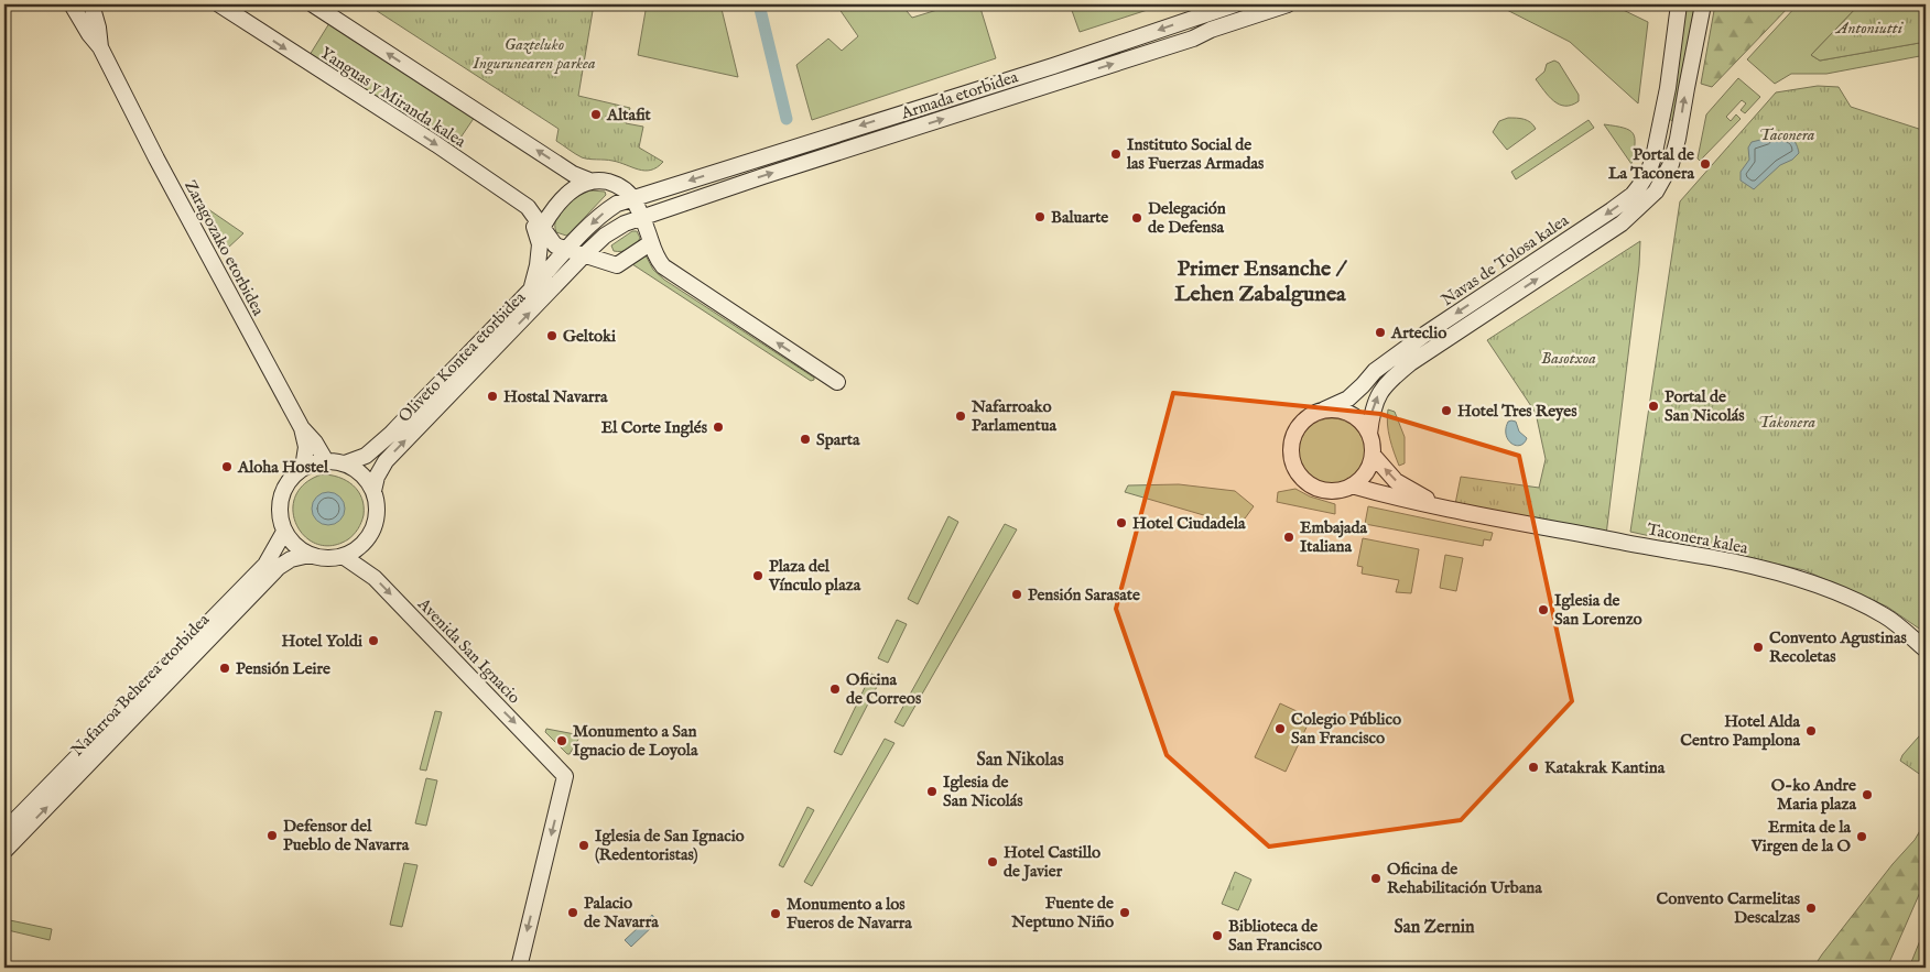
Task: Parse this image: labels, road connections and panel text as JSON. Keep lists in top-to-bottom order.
{
  "streets": {
    "main road": [
      "Armada etorbidea",
      "Yanguas y Miranda kalea",
      "Zaragozako etorbidea",
      "Navas de Tolosa kalea",
      "Oliveto Kontea etorbidea",
      "Taconera kalea",
      "Avenida San Ignacio",
      "Nafarroa Beherea etorbidea"
    ]
  },
  "crossings": [
    ["Armada etorbidea", "Yanguas y Miranda kalea"],
    ["Armada etorbidea", "Oliveto Kontea etorbidea"],
    ["Yanguas y Miranda kalea", "Oliveto Kontea etorbidea"],
    ["Zaragozako etorbidea", "Oliveto Kontea etorbidea"],
    ["Zaragozako etorbidea", "Avenida San Ignacio"],
    ["Zaragozako etorbidea", "Nafarroa Beherea etorbidea"],
    ["Navas de Tolosa kalea", "Taconera kalea"],
    ["Oliveto Kontea etorbidea", "Avenida San Ignacio"],
    ["Oliveto Kontea etorbidea", "Nafarroa Beherea etorbidea"],
    ["Avenida San Ignacio", "Nafarroa Beherea etorbidea"]
  ],
  "one_way": ["Avenida San Ignacio"],
  "districts": ["Primer Ensanche / Lehen Zabalgunea", "San Nikolas", "San Zernin"],
  "parks": [
    "Antoniutti",
    "Gazteluko Ingurunearen parkea",
    "Taconera",
    "Basotxoa",
    "Takonera"
  ],
  "places": [
    "Altafit",
    "Instituto Social de las Fuerzas Armadas",
    "Portal de La Taconera",
    "Baluarte",
    "Delegación de Defensa",
    "Arteclio",
    "Geltoki",
    "Hostal Navarra",
    "Portal de San Nicolás",
    "Hotel Tres Reyes",
    "Nafarroako Parlamentua",
    "El Corte Inglés",
    "Sparta",
    "Aloha Hostel",
    "Hotel Ciudadela",
    "Embajada Italiana",
    "Plaza del Vínculo plaza",
    "Pensión Sarasate",
    "Iglesia de San Lorenzo",
    "Hotel Yoldi",
    "Convento Agustinas Recoletas",
    "Pensión Leire",
    "Oficina de Correos",
    "Colegio Público San Francisco",
    "Hotel Alda Centro Pamplona",
    "Monumento a San Ignacio de Loyola",
    "Katakrak Kantina",
    "Iglesia de San Nicolás",
    "O-ko Andre Maria plaza",
    "Defensor del Pueblo de Navarra",
    "Ermita de la Virgen de la O",
    "Iglesia de San Ignacio (Redentoristas)",
    "Hotel Castillo de Javier",
    "Oficina de Rehabilitación Urbana",
    "Convento Carmelitas Descalzas",
    "Palacio de Navarra",
    "Fuente de Neptuno Niño",
    "Monumento a los Fueros de Navarra",
    "Biblioteca de San Francisco"
  ]
}
